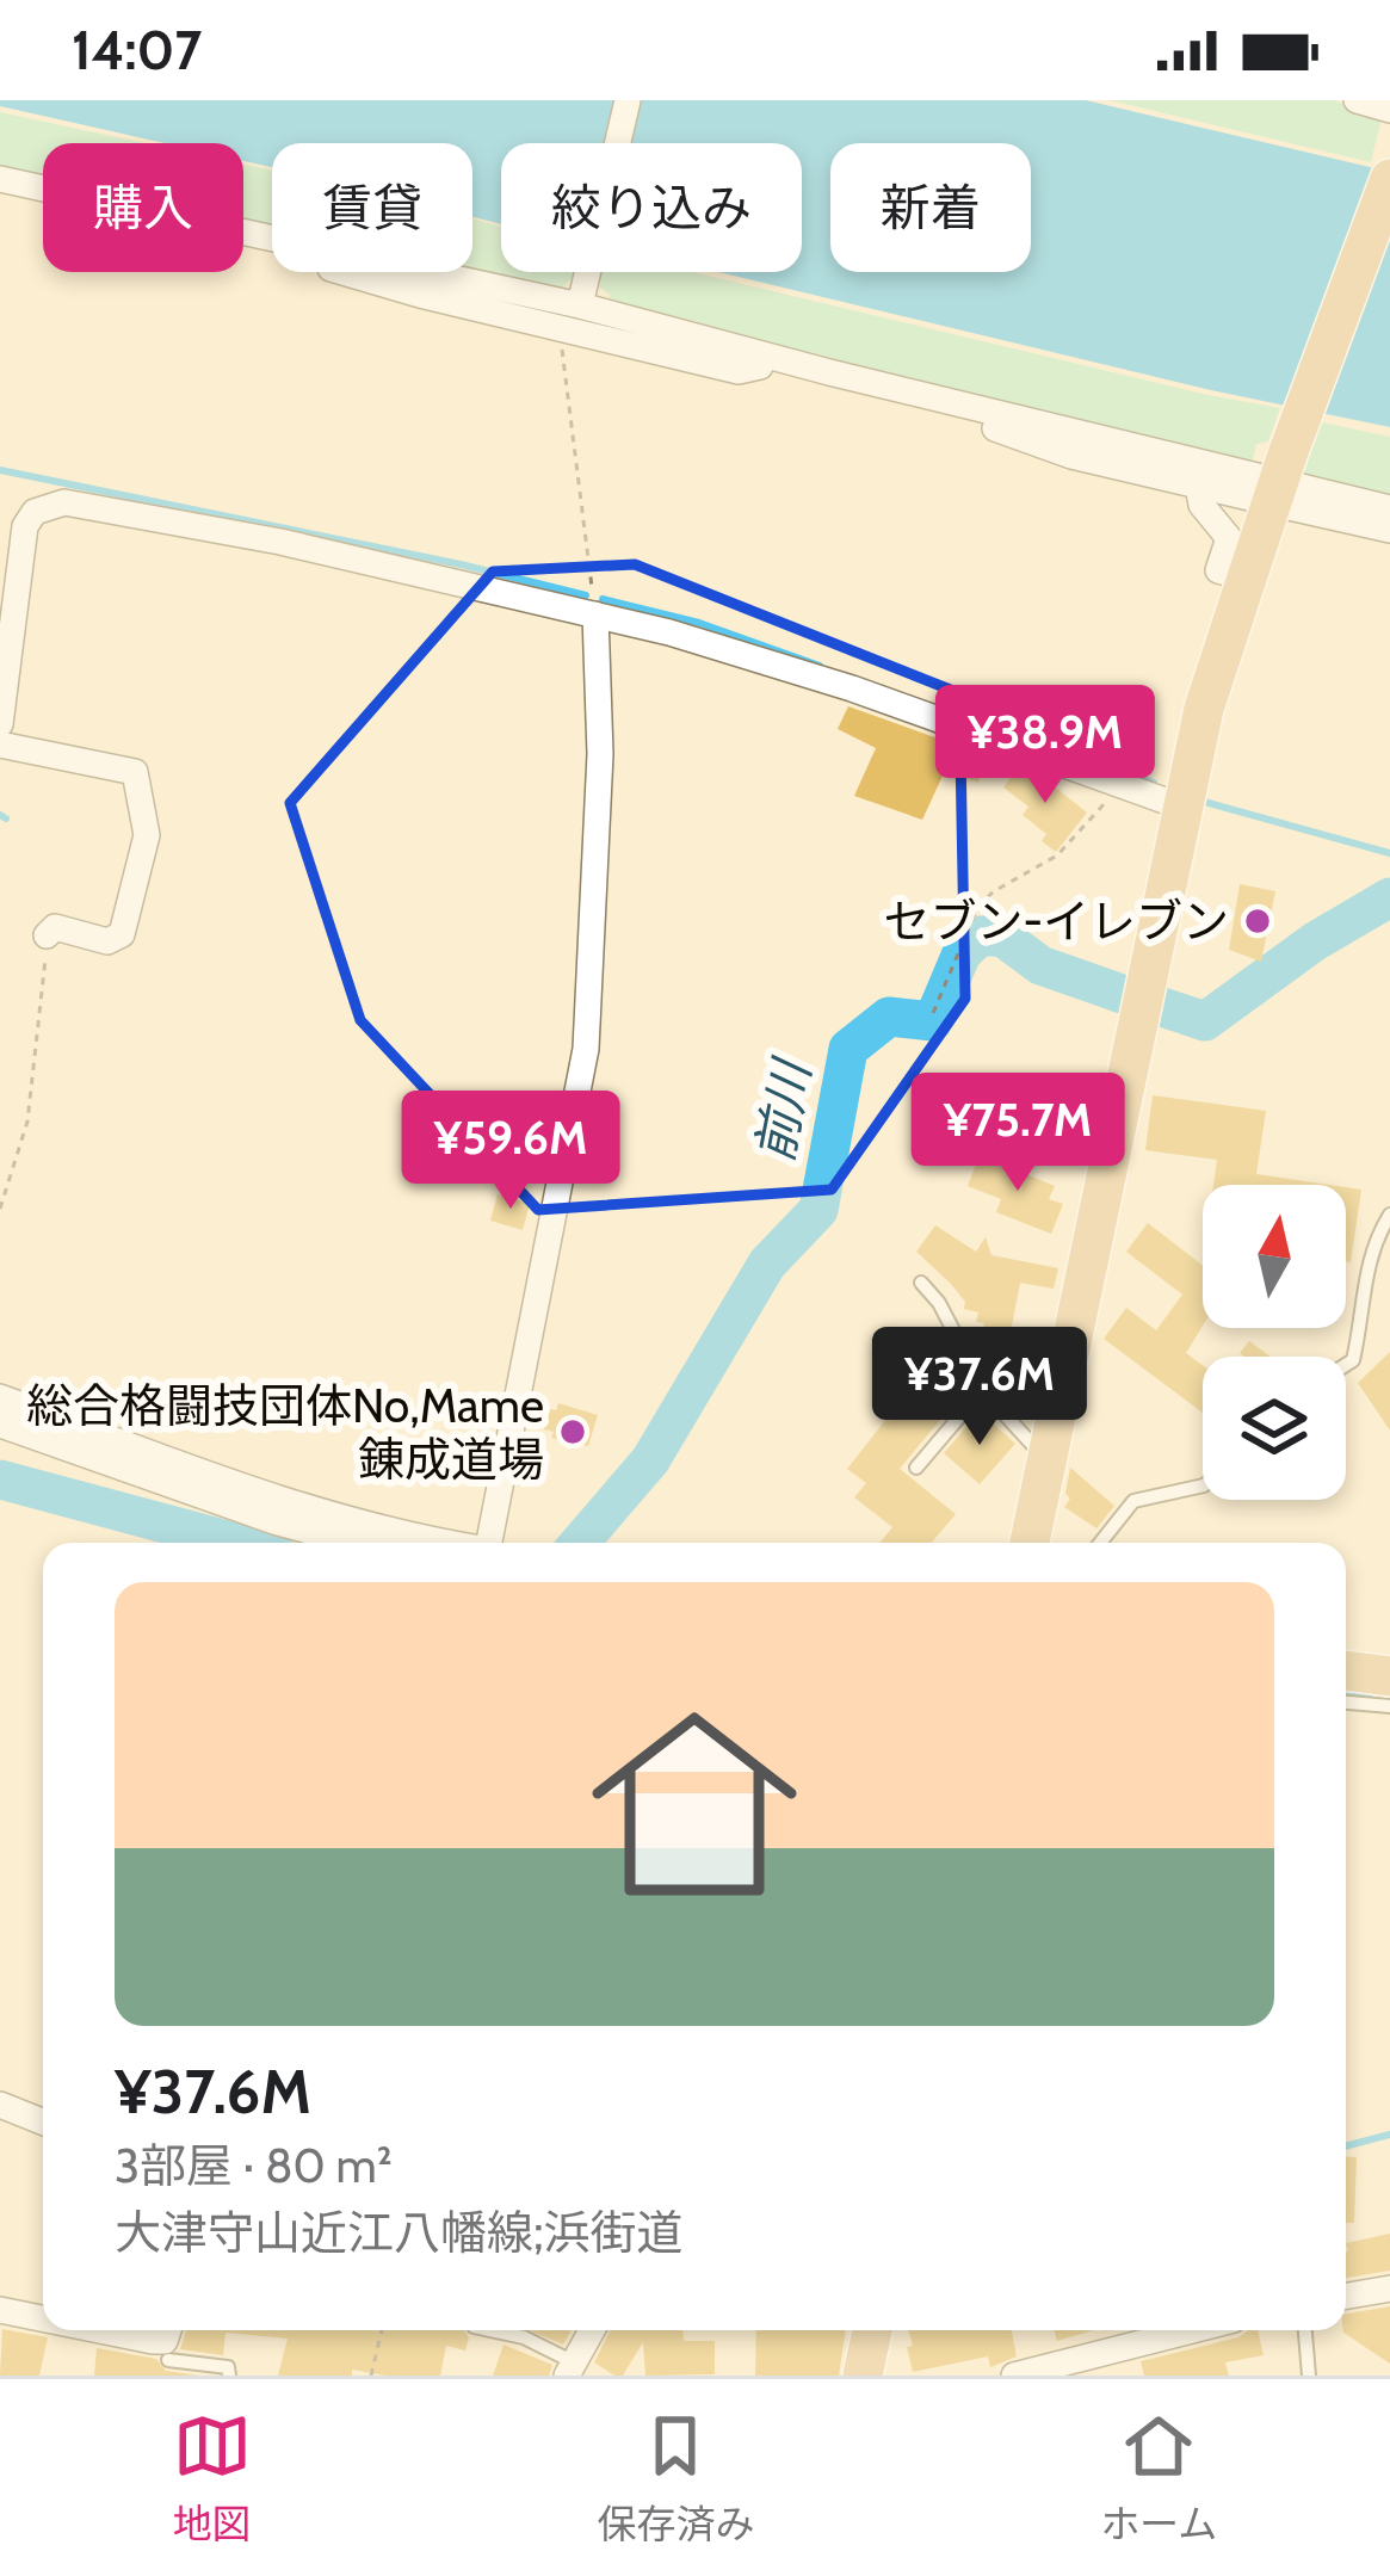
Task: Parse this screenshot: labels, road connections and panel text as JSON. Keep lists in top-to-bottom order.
{
  "water": ["前川"],
  "places": ["セブン-イレブン", "総合格闘技団体No,Mame 錬成道場"],
  "north": "top",
  "page": {
    "status": "14:07",
    "chip": [
      "購入",
      "賃貸",
      "絞り込み",
      "新着"
    ],
    "price": [
      "¥38.9M",
      "¥75.7M",
      "¥59.6M",
      "¥37.6M"
    ],
    "list": [
      {
        "name": "¥37.6M",
        "note": "3部屋 · 80 m² · 大津守山近江八幡線;浜街道"
      }
    ],
    "tabs": ["地図", "保存済み", "ホーム"]
  }
}
